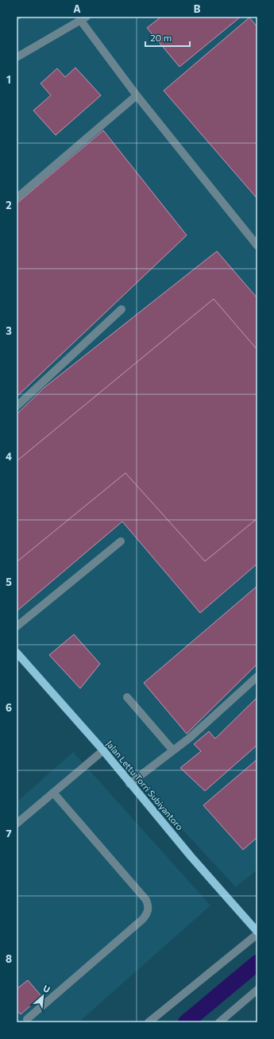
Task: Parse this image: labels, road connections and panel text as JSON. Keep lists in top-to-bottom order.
{
  "streets": {
    "main road": ["Jalan Lettu Torri Subiyantoro"]
  },
  "scale_bar": "20 m",
  "north": "top right",
  "grid": {
    "columns": ["A", "B"],
    "rows": [
      "1",
      "2",
      "3",
      "4",
      "5",
      "6",
      "7",
      "8"
    ]
  }
}
